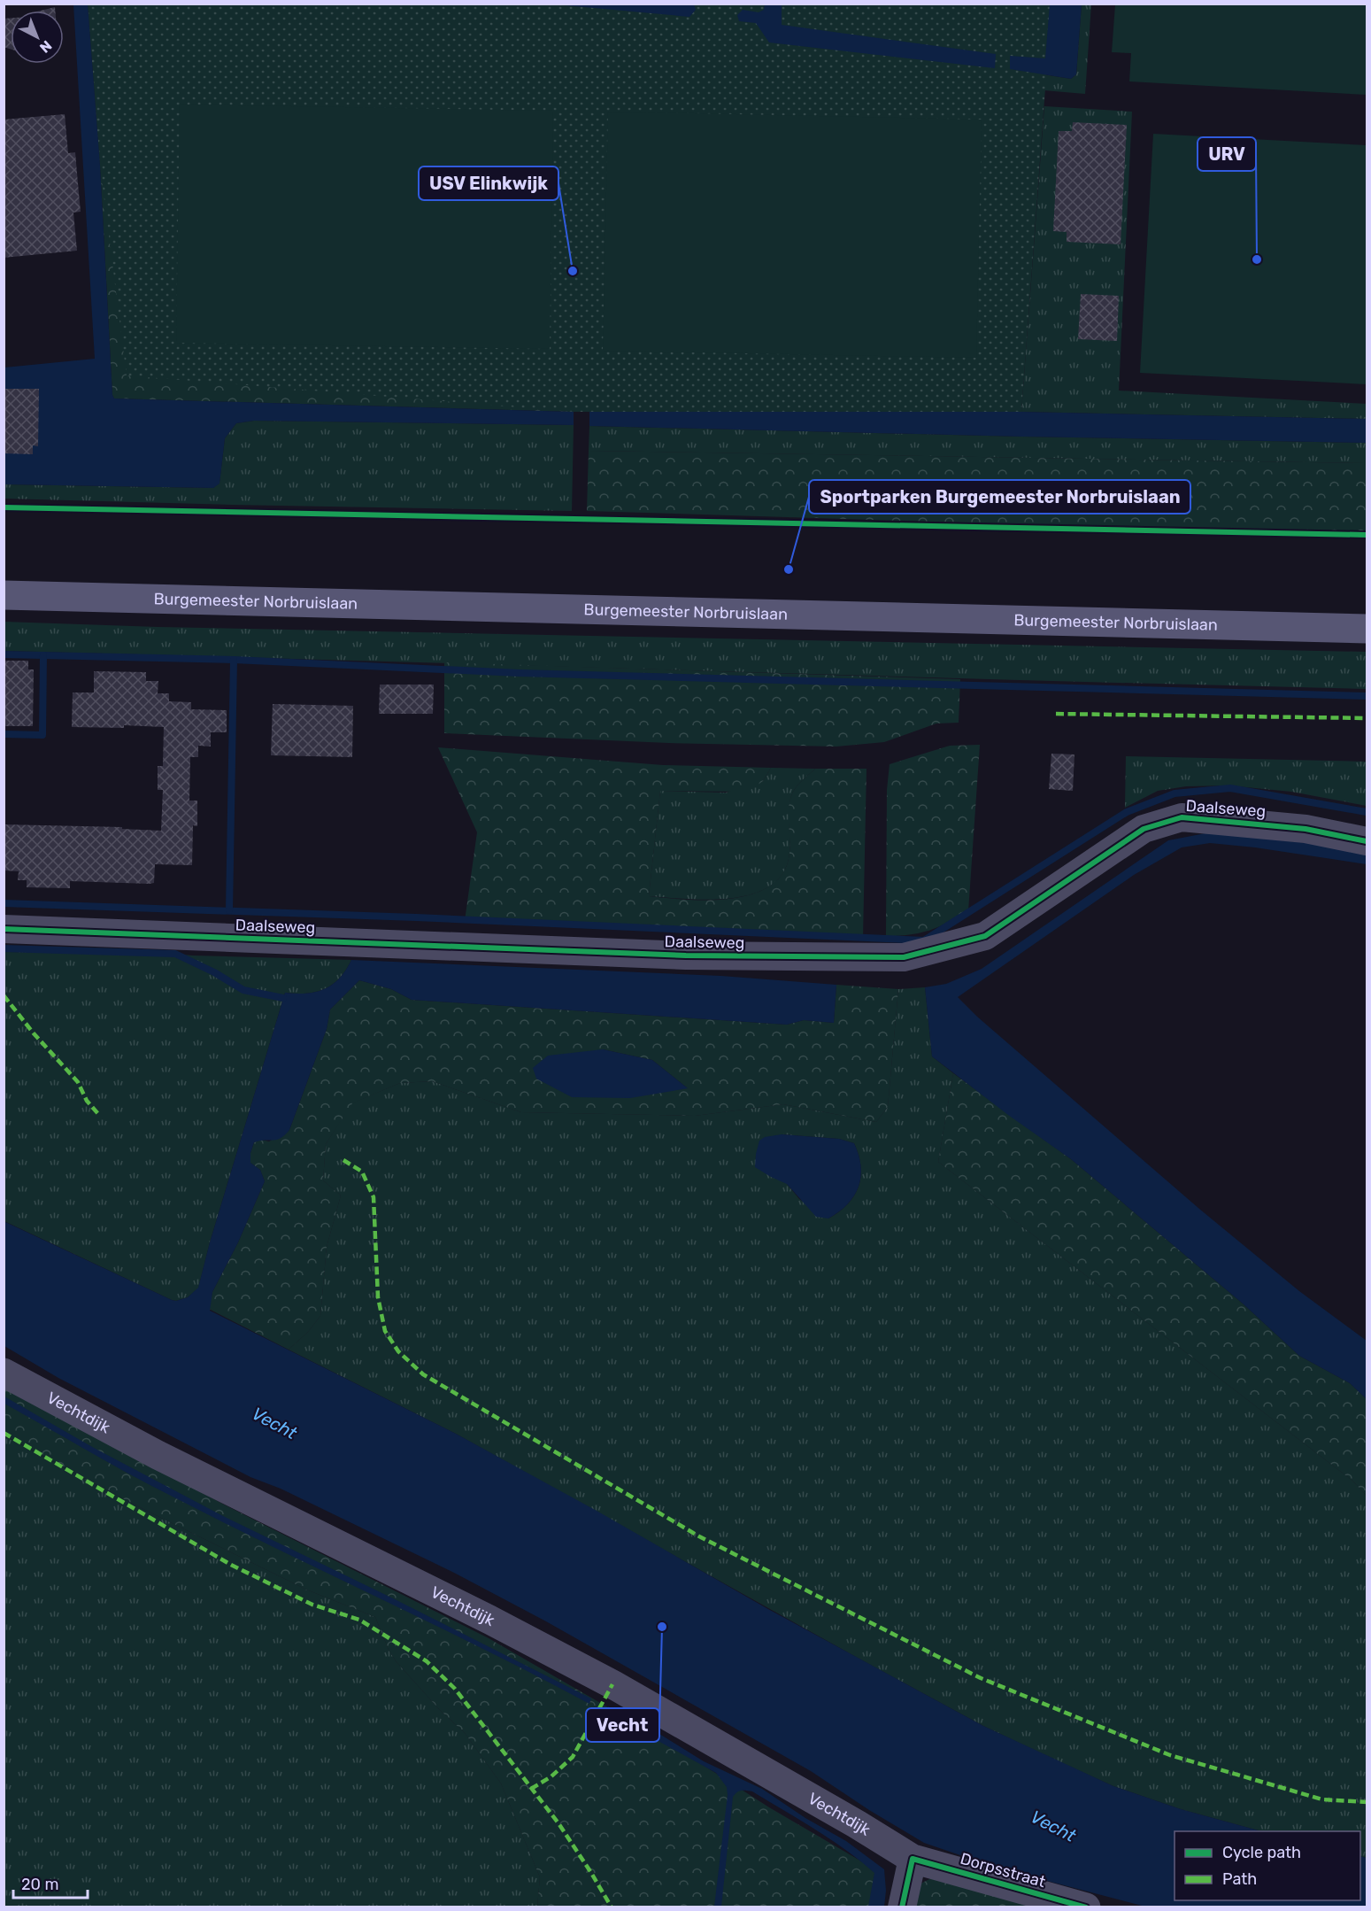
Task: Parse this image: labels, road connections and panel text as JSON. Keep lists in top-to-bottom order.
{
  "streets": {
    "main road": ["Burgemeester Norbruislaan"],
    "street": ["Daalseweg", "Vechtdijk", "Dorpsstraat"]
  },
  "crossings": [
    ["Vechtdijk", "Dorpsstraat"]
  ],
  "water": ["Vecht"],
  "places": [
    "URV",
    "USV Elinkwijk",
    "Sportparken Burgemeester Norbruislaan",
    "Vecht"
  ],
  "legend": ["Cycle path", "Path"],
  "scale_bar": "20 m",
  "north": "bottom right"
}
